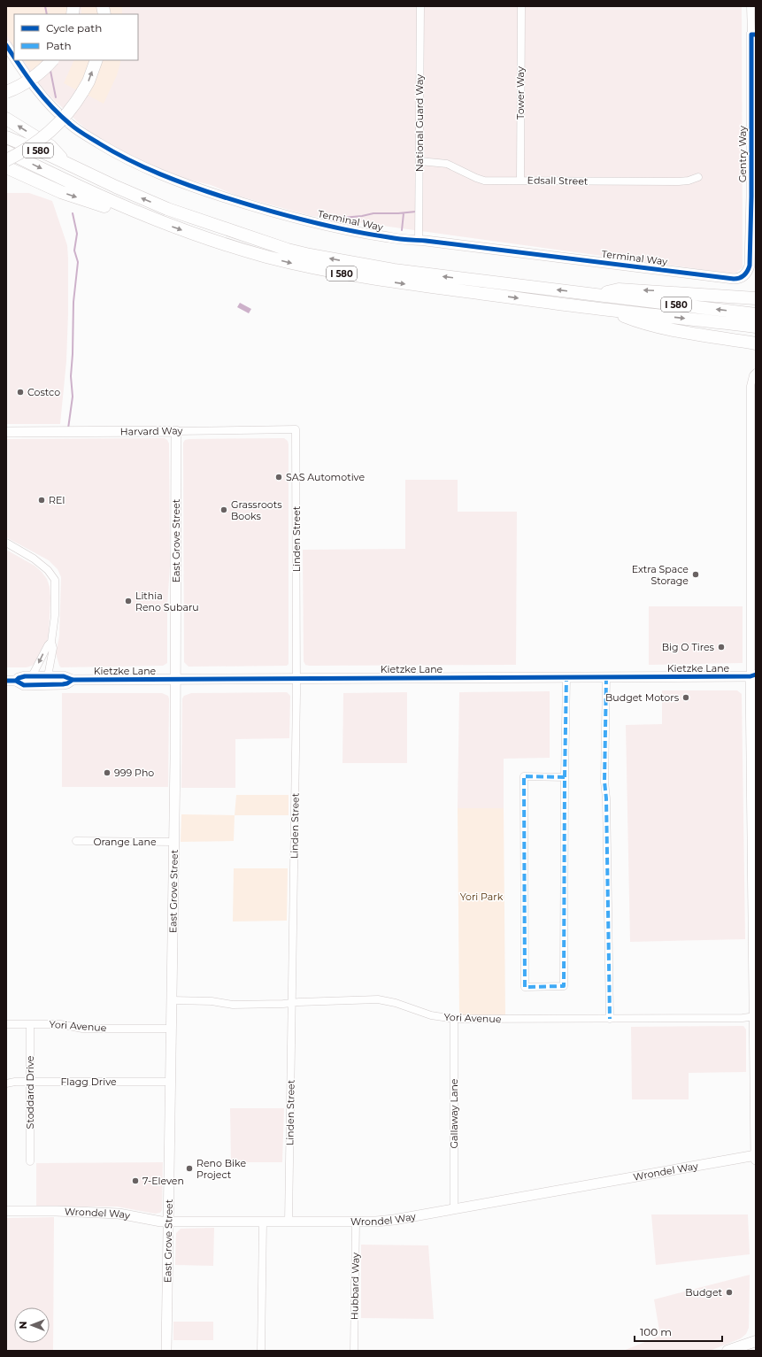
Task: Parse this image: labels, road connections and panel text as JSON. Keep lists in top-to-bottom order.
{
  "streets": {
    "highway": ["I 580"],
    "street": [
      "Tower Way",
      "National Guard Way",
      "Gentry Way",
      "Edsall Street",
      "Terminal Way",
      "Harvard Way",
      "Linden Street",
      "East Grove Street",
      "Kietzke Lane",
      "Orange Lane",
      "Yori Avenue",
      "Flagg Drive",
      "Stoddard Drive",
      "Gallaway Lane",
      "Wrondel Way",
      "Hubbard Way"
    ]
  },
  "crossings": [
    ["Tower Way", "Edsall Street"],
    ["National Guard Way", "Edsall Street"],
    ["National Guard Way", "Terminal Way"],
    ["Gentry Way", "Terminal Way"],
    ["Harvard Way", "Linden Street"],
    ["Harvard Way", "East Grove Street"],
    ["Linden Street", "Kietzke Lane"],
    ["Linden Street", "Yori Avenue"],
    ["Linden Street", "Wrondel Way"],
    ["East Grove Street", "Kietzke Lane"],
    ["East Grove Street", "Orange Lane"],
    ["East Grove Street", "Yori Avenue"],
    ["East Grove Street", "Flagg Drive"],
    ["East Grove Street", "Wrondel Way"],
    ["Yori Avenue", "Stoddard Drive"],
    ["Yori Avenue", "Gallaway Lane"],
    ["Flagg Drive", "Stoddard Drive"],
    ["Gallaway Lane", "Wrondel Way"],
    ["Wrondel Way", "Hubbard Way"]
  ],
  "parks": ["Yori Park"],
  "places": [
    "Costco",
    "SAS Automotive",
    "REI",
    "Grassroots Books",
    "Extra Space Storage",
    "Lithia Reno Subaru",
    "Big O Tires",
    "Budget Motors",
    "999 Pho",
    "Reno Bike Project",
    "7-Eleven",
    "Budget"
  ],
  "legend": ["Cycle path", "Path"],
  "scale_bar": "100 m",
  "north": "left"
}
